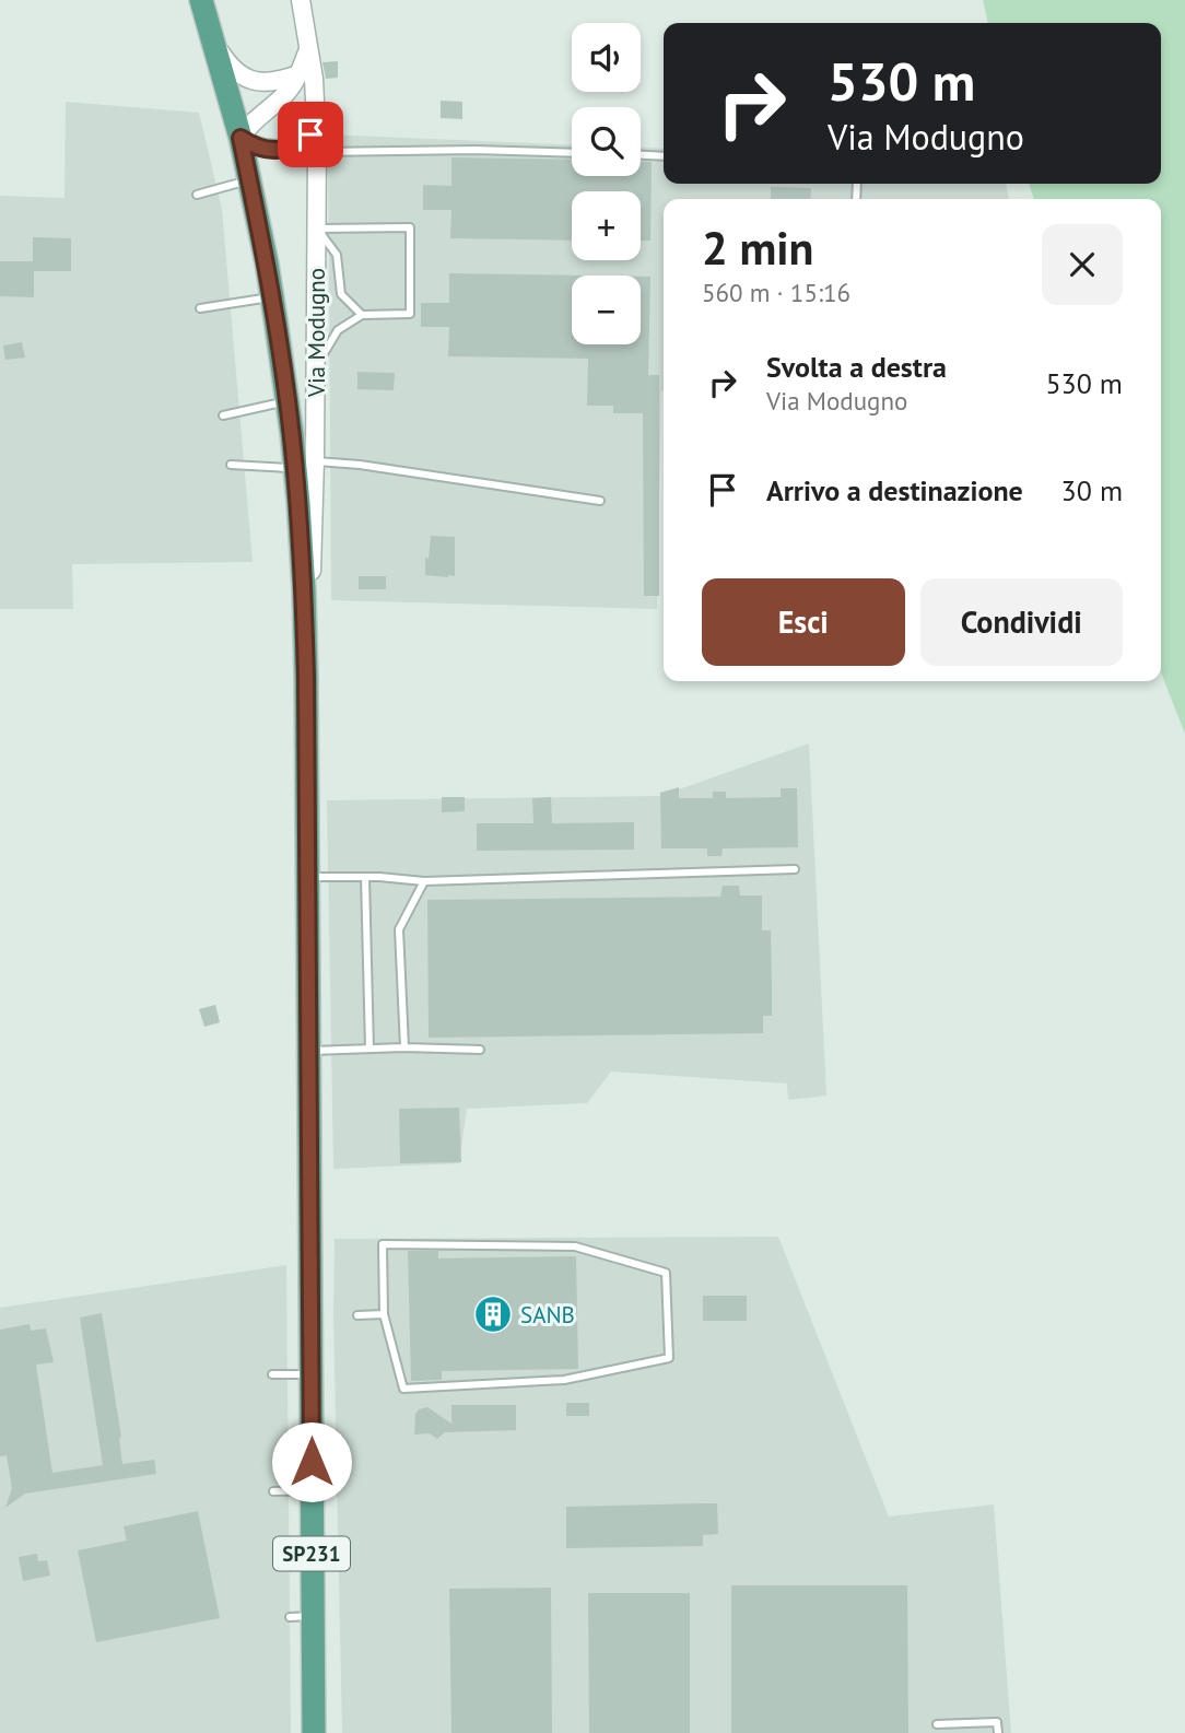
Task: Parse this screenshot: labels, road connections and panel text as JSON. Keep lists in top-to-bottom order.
{
  "streets": {
    "main road": ["SP231"],
    "street": ["Via Modugno"]
  },
  "crossings": [
    ["Via Modugno", "SP231"]
  ],
  "places": {
    "building": ["SANB"]
  },
  "page": {
    "map_buttons": ["+", "−"],
    "turn": ["530 m", "Via Modugno"],
    "heading": ["2 min", "560 m · 15:16"],
    "list": [
      {
        "name": "Svolta a destra",
        "note": "Via Modugno",
        "value": "530 m"
      },
      {
        "name": "Arrivo a destinazione",
        "value": "30 m"
      }
    ],
    "buttons": ["Esci", "Condividi"]
  }
}
